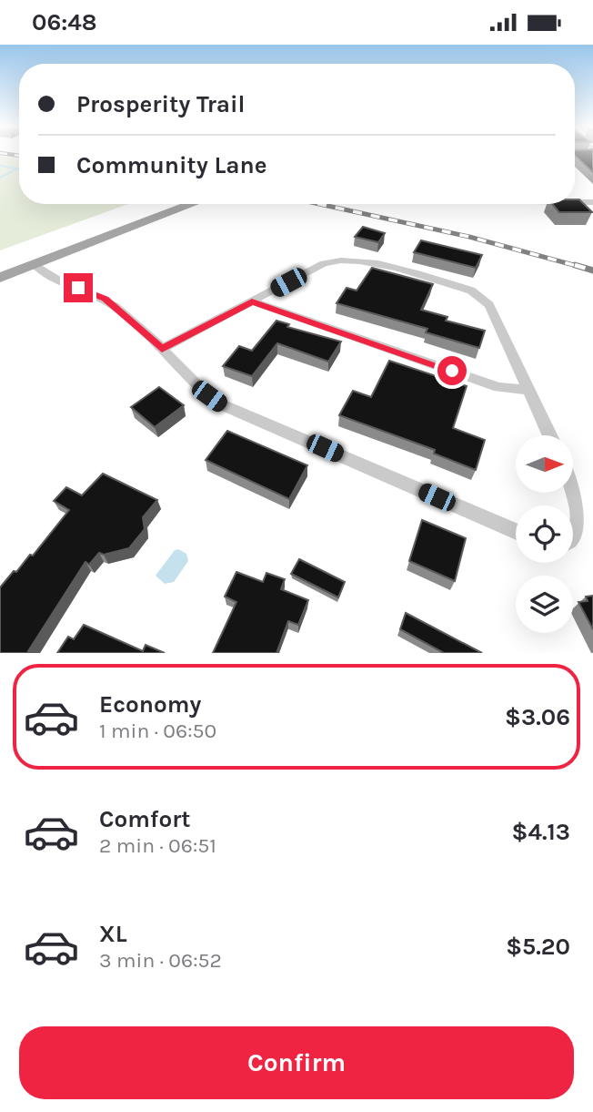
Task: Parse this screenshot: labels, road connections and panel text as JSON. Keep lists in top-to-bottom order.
{
  "north": "right",
  "page": {
    "status": "06:48",
    "banner": ["Prosperity Trail", "Community Lane"],
    "list": [
      {
        "name": "Economy",
        "note": "1 min · 06:50",
        "value": "$3.06"
      },
      {
        "name": "Comfort",
        "note": "2 min · 06:51",
        "value": "$4.13"
      },
      {
        "name": "XL",
        "note": "3 min · 06:52",
        "value": "$5.20"
      }
    ],
    "buttons": "Confirm"
  }
}
